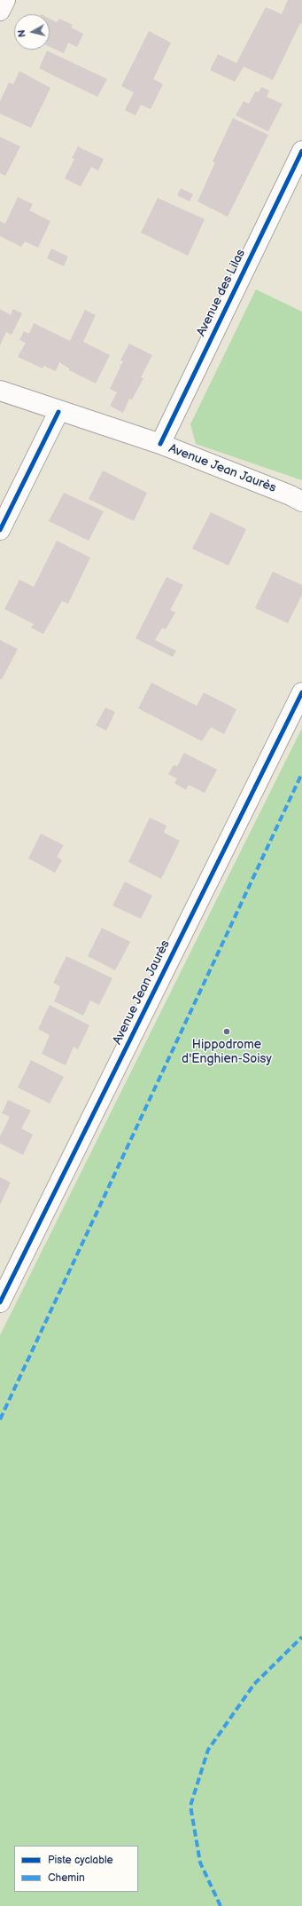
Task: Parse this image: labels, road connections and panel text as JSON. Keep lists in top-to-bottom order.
{
  "streets": {
    "street": ["Avenue des Lilas", "Avenue Jean Jaurès"]
  },
  "crossings": [
    ["Avenue des Lilas", "Avenue Jean Jaurès"]
  ],
  "places": ["Hippodrome d'Enghien-Soisy"],
  "legend": ["Piste cyclable", "Chemin"],
  "north": "left"
}
